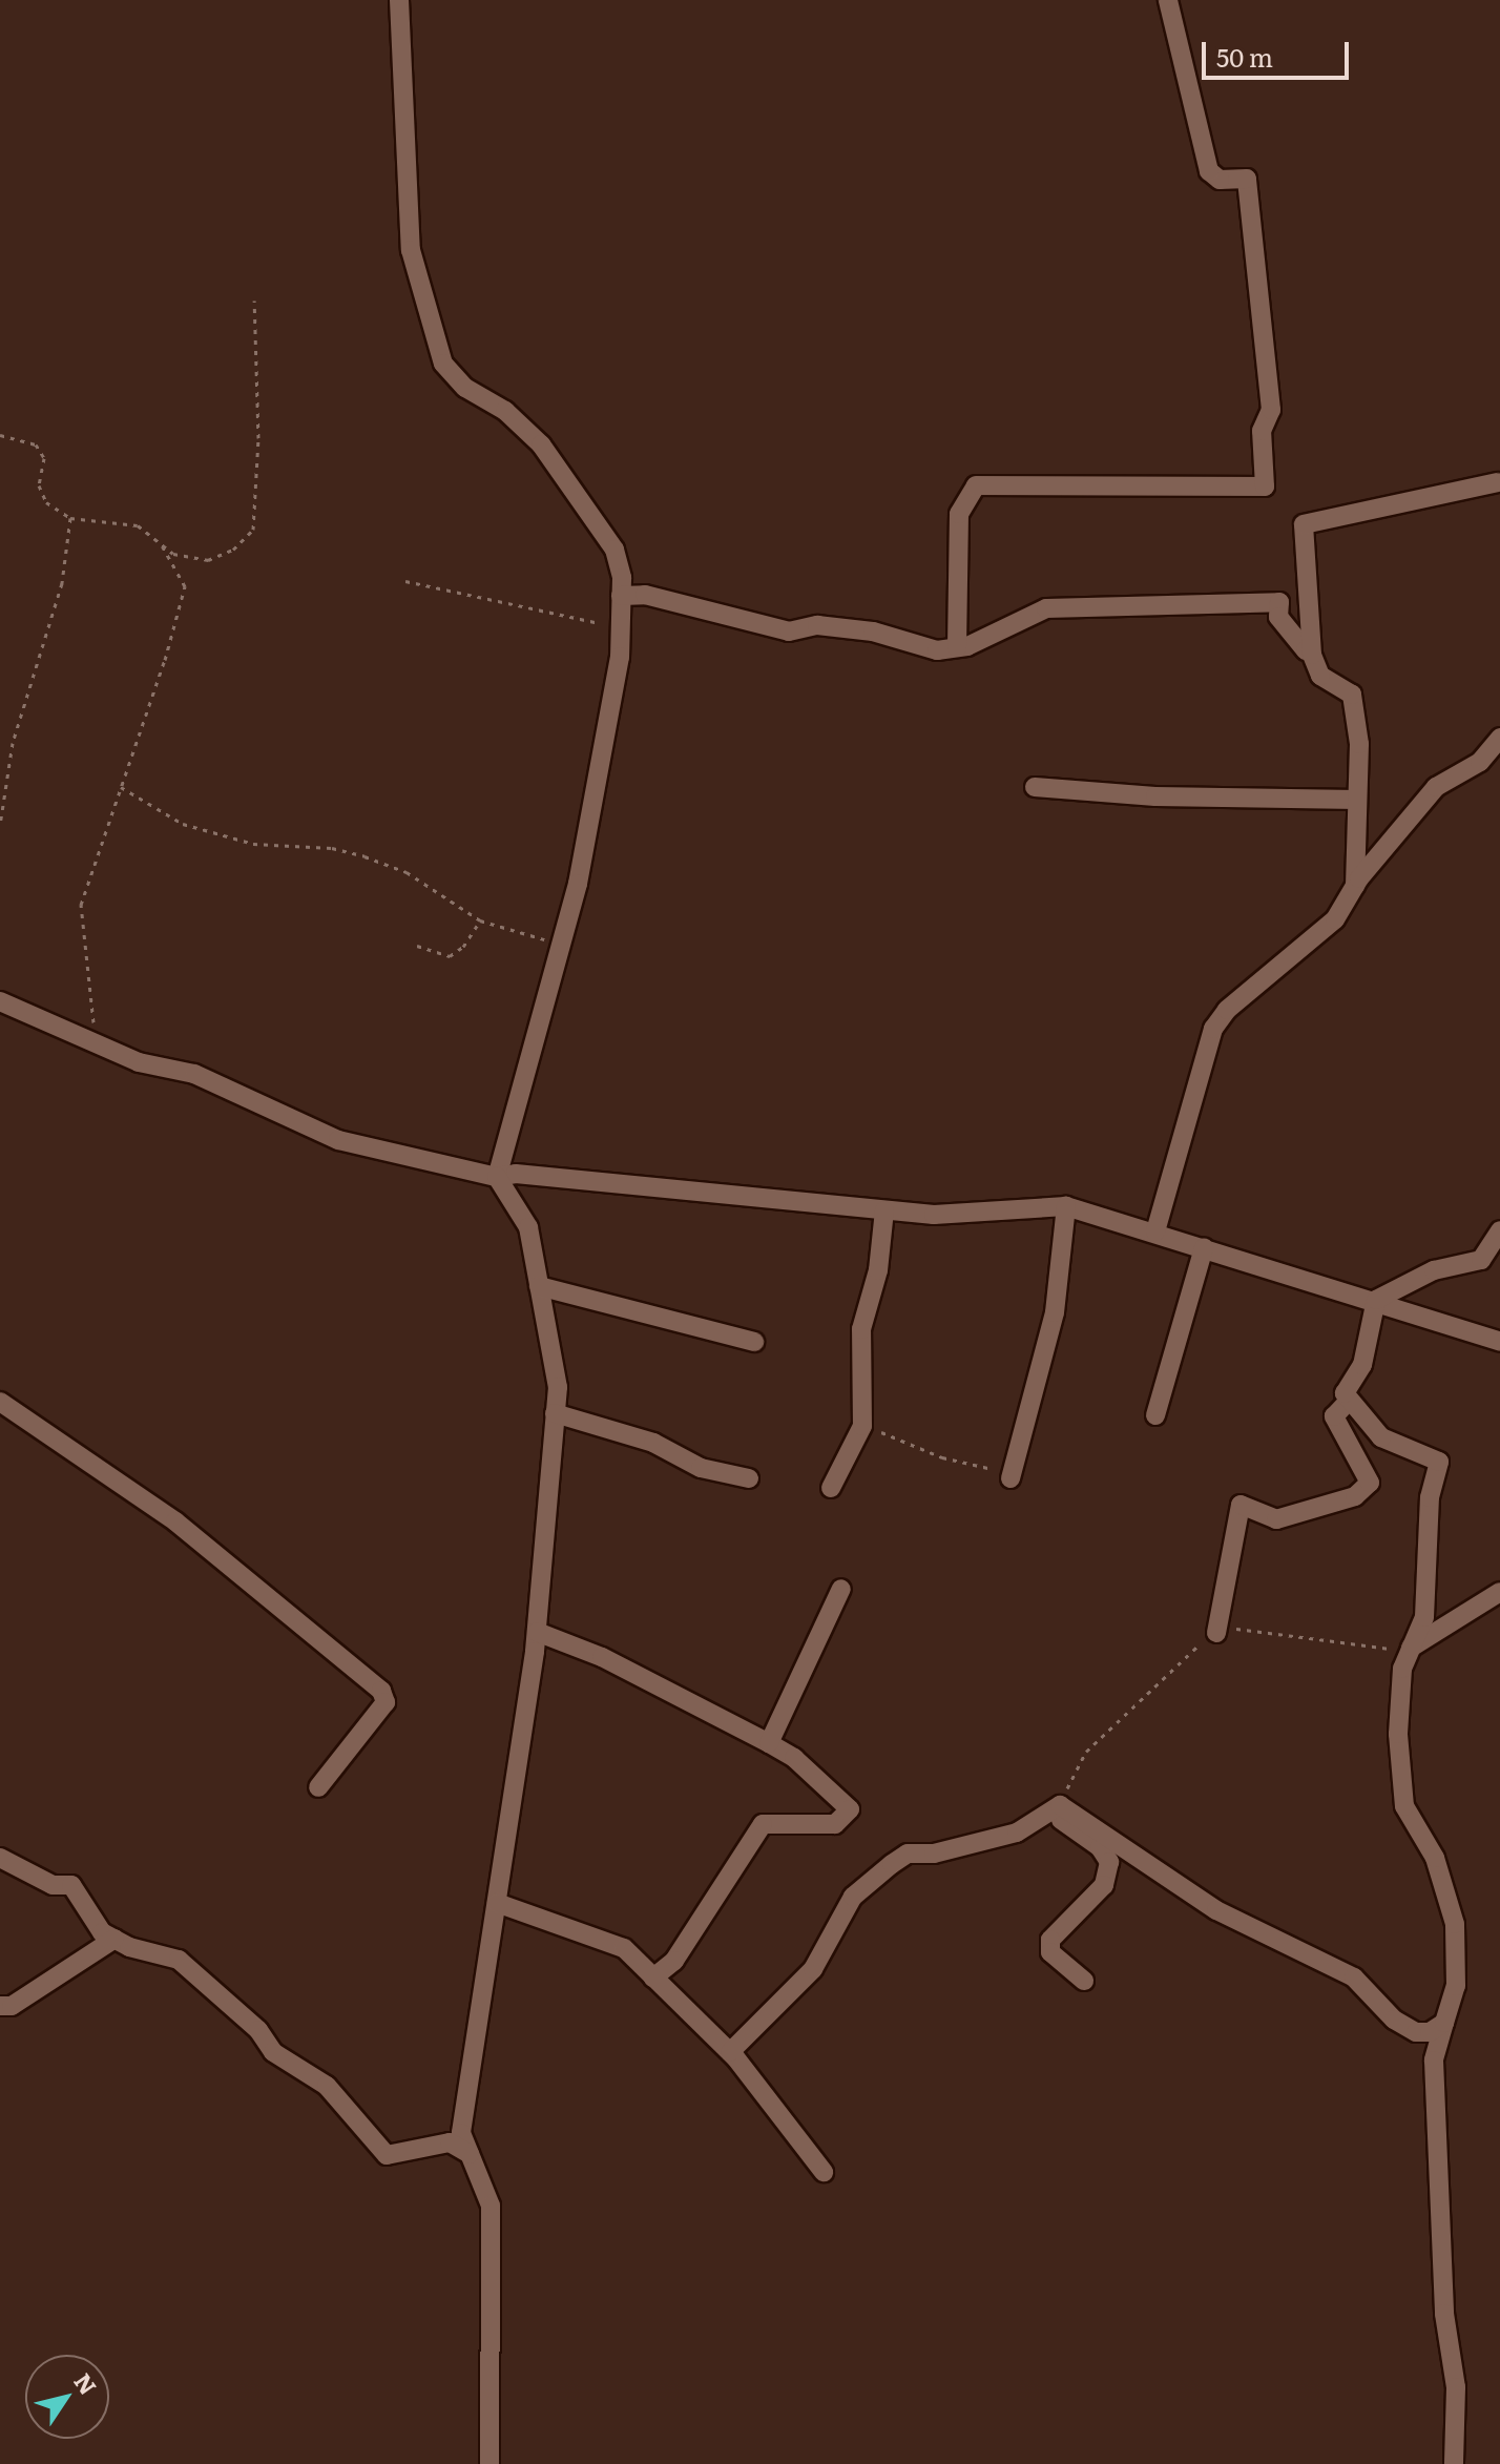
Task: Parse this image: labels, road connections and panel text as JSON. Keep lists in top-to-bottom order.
{
  "scale_bar": "50 m",
  "north": "top right"
}
